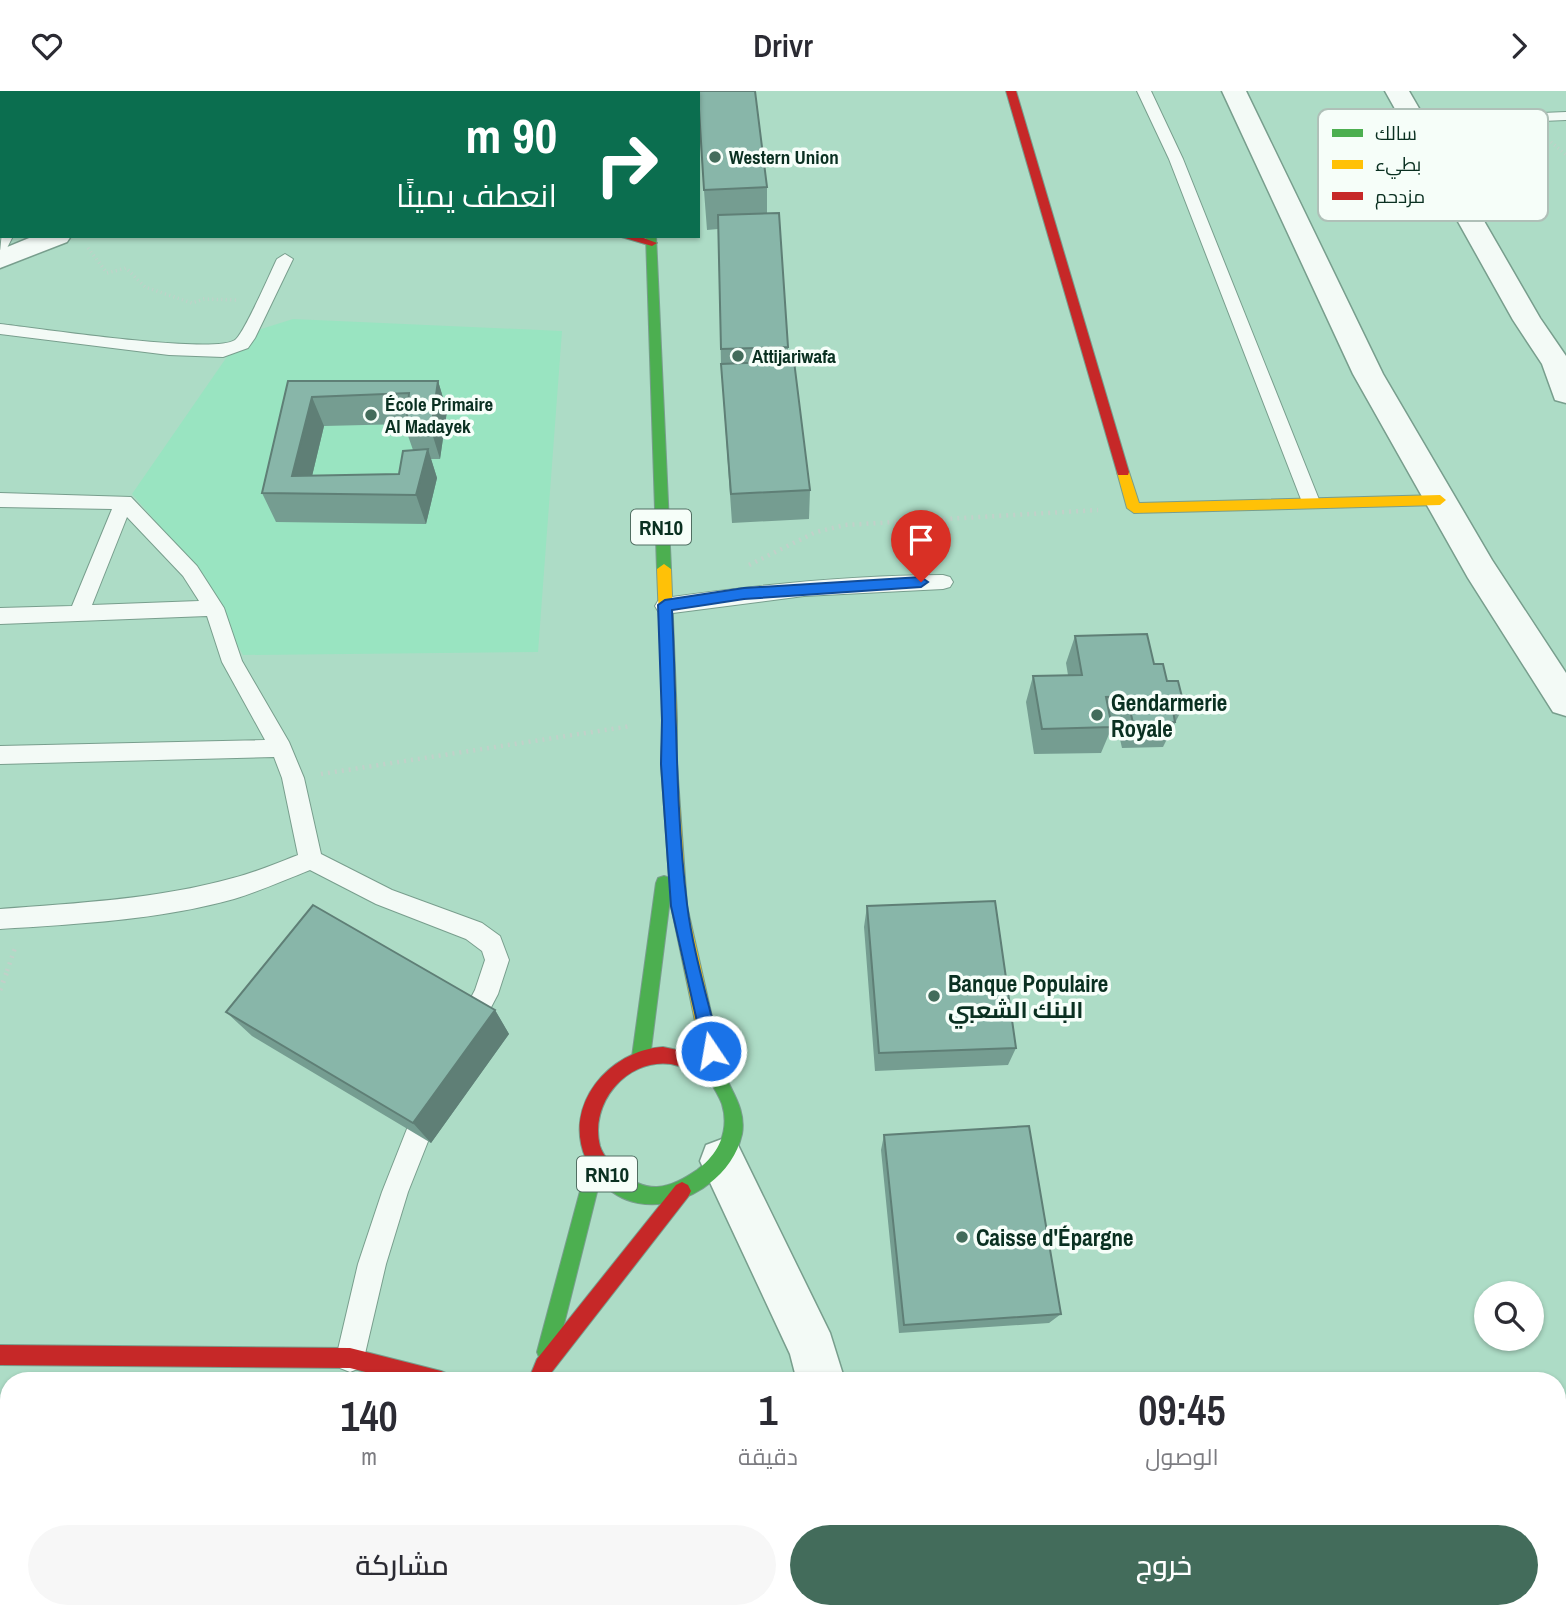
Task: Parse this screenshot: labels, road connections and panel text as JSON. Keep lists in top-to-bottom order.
{
  "streets": {
    "main road": ["RN10"]
  },
  "places": [
    "Western Union",
    "Attijariwafa",
    "École Primaire Al Madayek",
    "Gendarmerie Royale",
    "Banque Populaire البنك الشعبي",
    "Caisse d'Épargne"
  ],
  "legend": ["سالك", "بطيء", "مزدحم"],
  "page": {
    "header": "Drivr",
    "turn": ["90 m", "انعطف يمينًا"],
    "eta": [
      "09:45",
      "الوصول",
      "1",
      "دقيقة",
      "140",
      "m"
    ],
    "buttons": ["خروج", "مشاركة"]
  }
}
